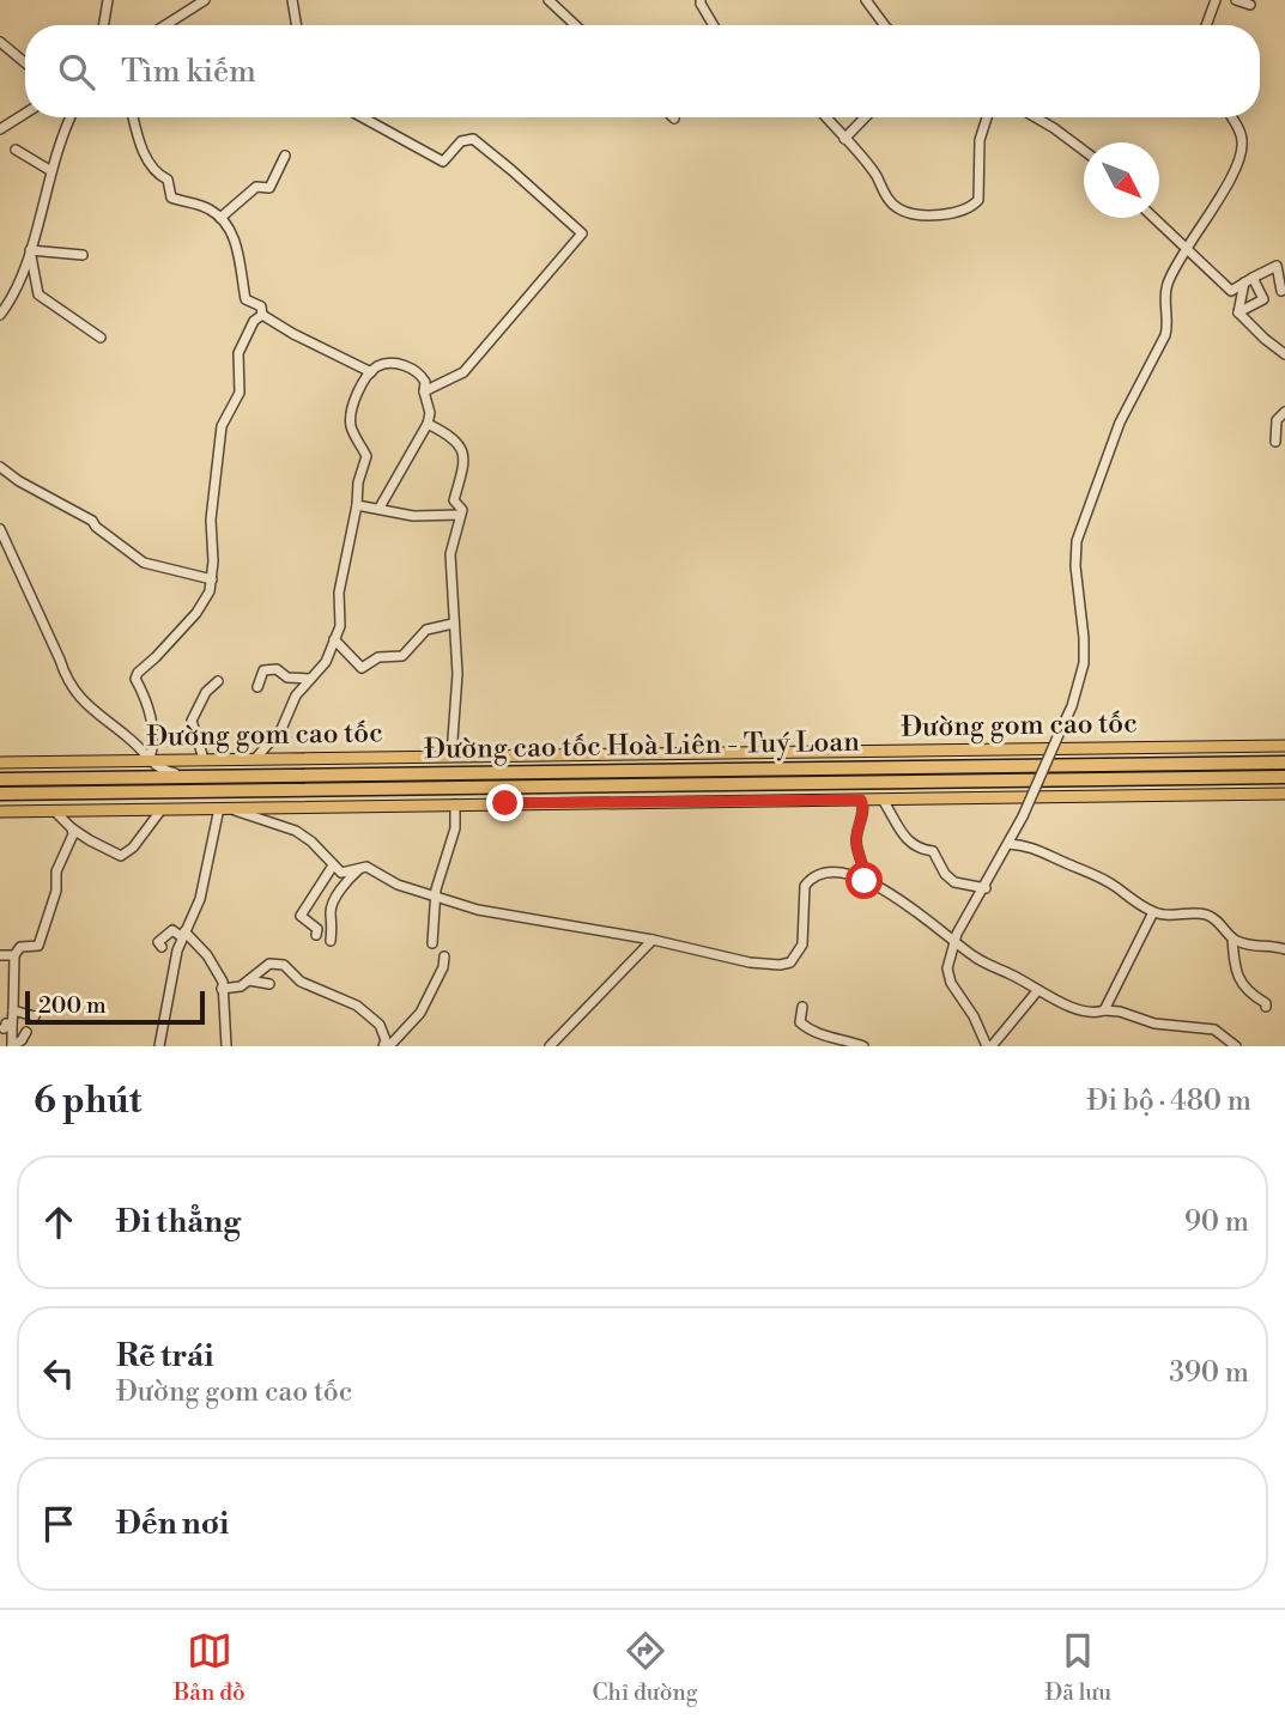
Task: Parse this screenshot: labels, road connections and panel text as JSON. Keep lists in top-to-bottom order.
{
  "streets": {
    "highway": ["Đường cao tốc Hoà Liên - Tuý Loan"],
    "main road": ["Đường gom cao tốc"]
  },
  "scale_bar": "200 m",
  "north": "bottom right",
  "page": {
    "search": "Tìm kiếm",
    "scale": "200 m",
    "heading": ["6 phút", "Đi bộ · 480 m"],
    "list": [
      ["Đi thẳng", "90 m"],
      ["Rẽ trái", "Đường gom cao tốc", "390 m"],
      "Đến nơi"
    ],
    "nav": ["Bản đồ", "Chỉ đường", "Đã lưu"]
  }
}
